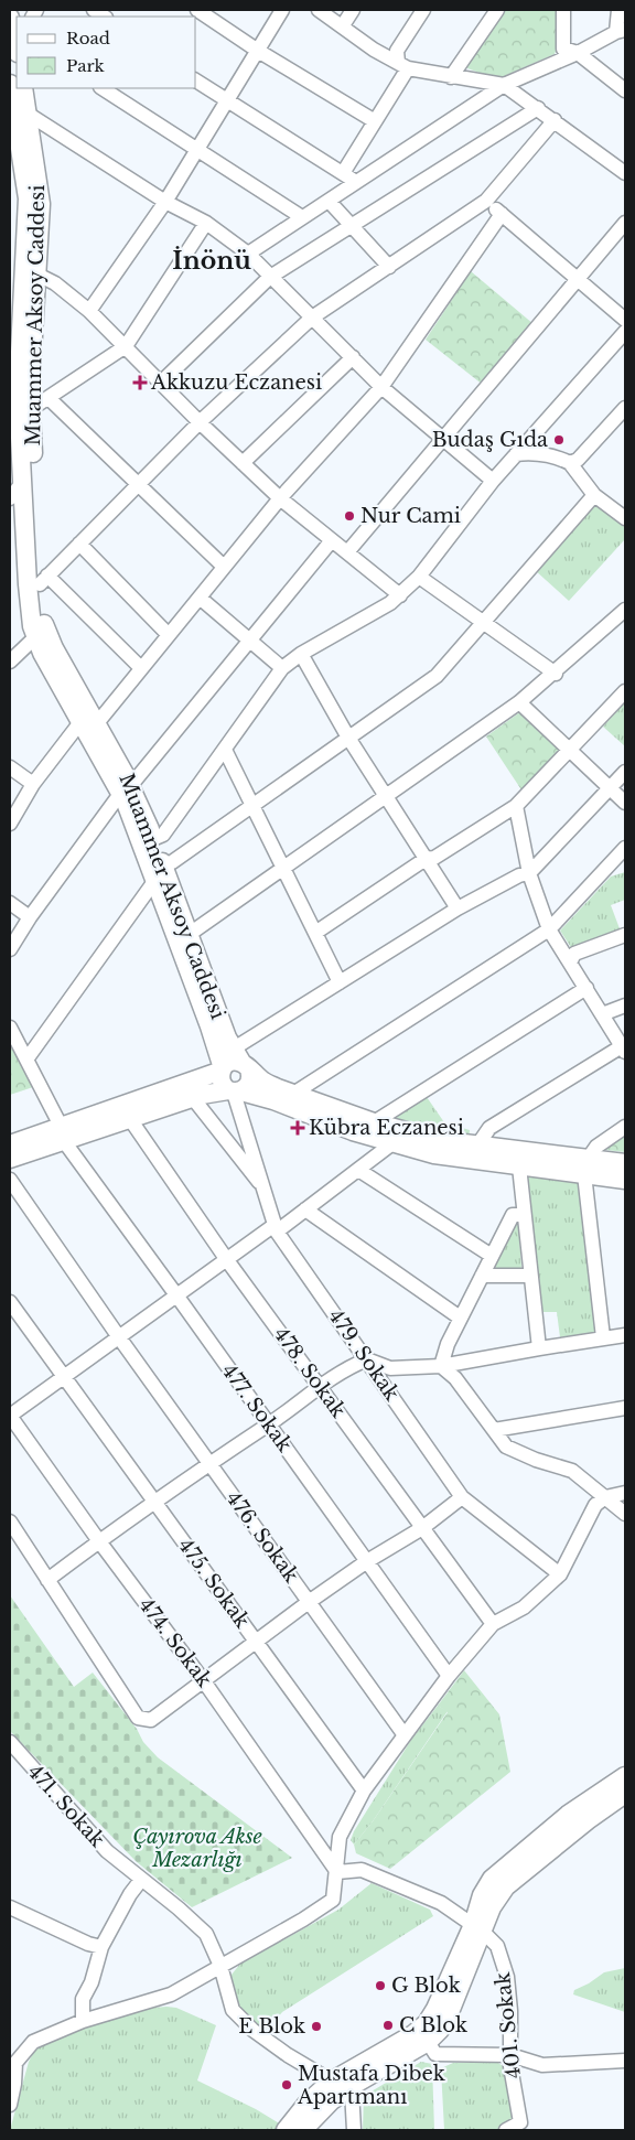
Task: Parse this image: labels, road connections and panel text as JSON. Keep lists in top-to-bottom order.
{
  "streets": {
    "main road": ["Muammer Aksoy Caddesi"],
    "street": [
      "479. Sokak",
      "478. Sokak",
      "477. Sokak",
      "476. Sokak",
      "475. Sokak",
      "474. Sokak",
      "471. Sokak",
      "401. Sokak"
    ]
  },
  "crossings": [
    ["Muammer Aksoy Caddesi", "479. Sokak"],
    ["474. Sokak", "401. Sokak"]
  ],
  "districts": ["İnönü"],
  "parks": ["Çayırova Akse Mezarlığı"],
  "places": {
    "health": ["Akkuzu Eczanesi", "Kübra Eczanesi"],
    "other": [
      "Budaş Gıda",
      "Nur Cami",
      "G Blok",
      "C Blok",
      "E Blok",
      "Mustafa Dibek Apartmanı"
    ]
  },
  "legend": ["Road", "Park"]
}
